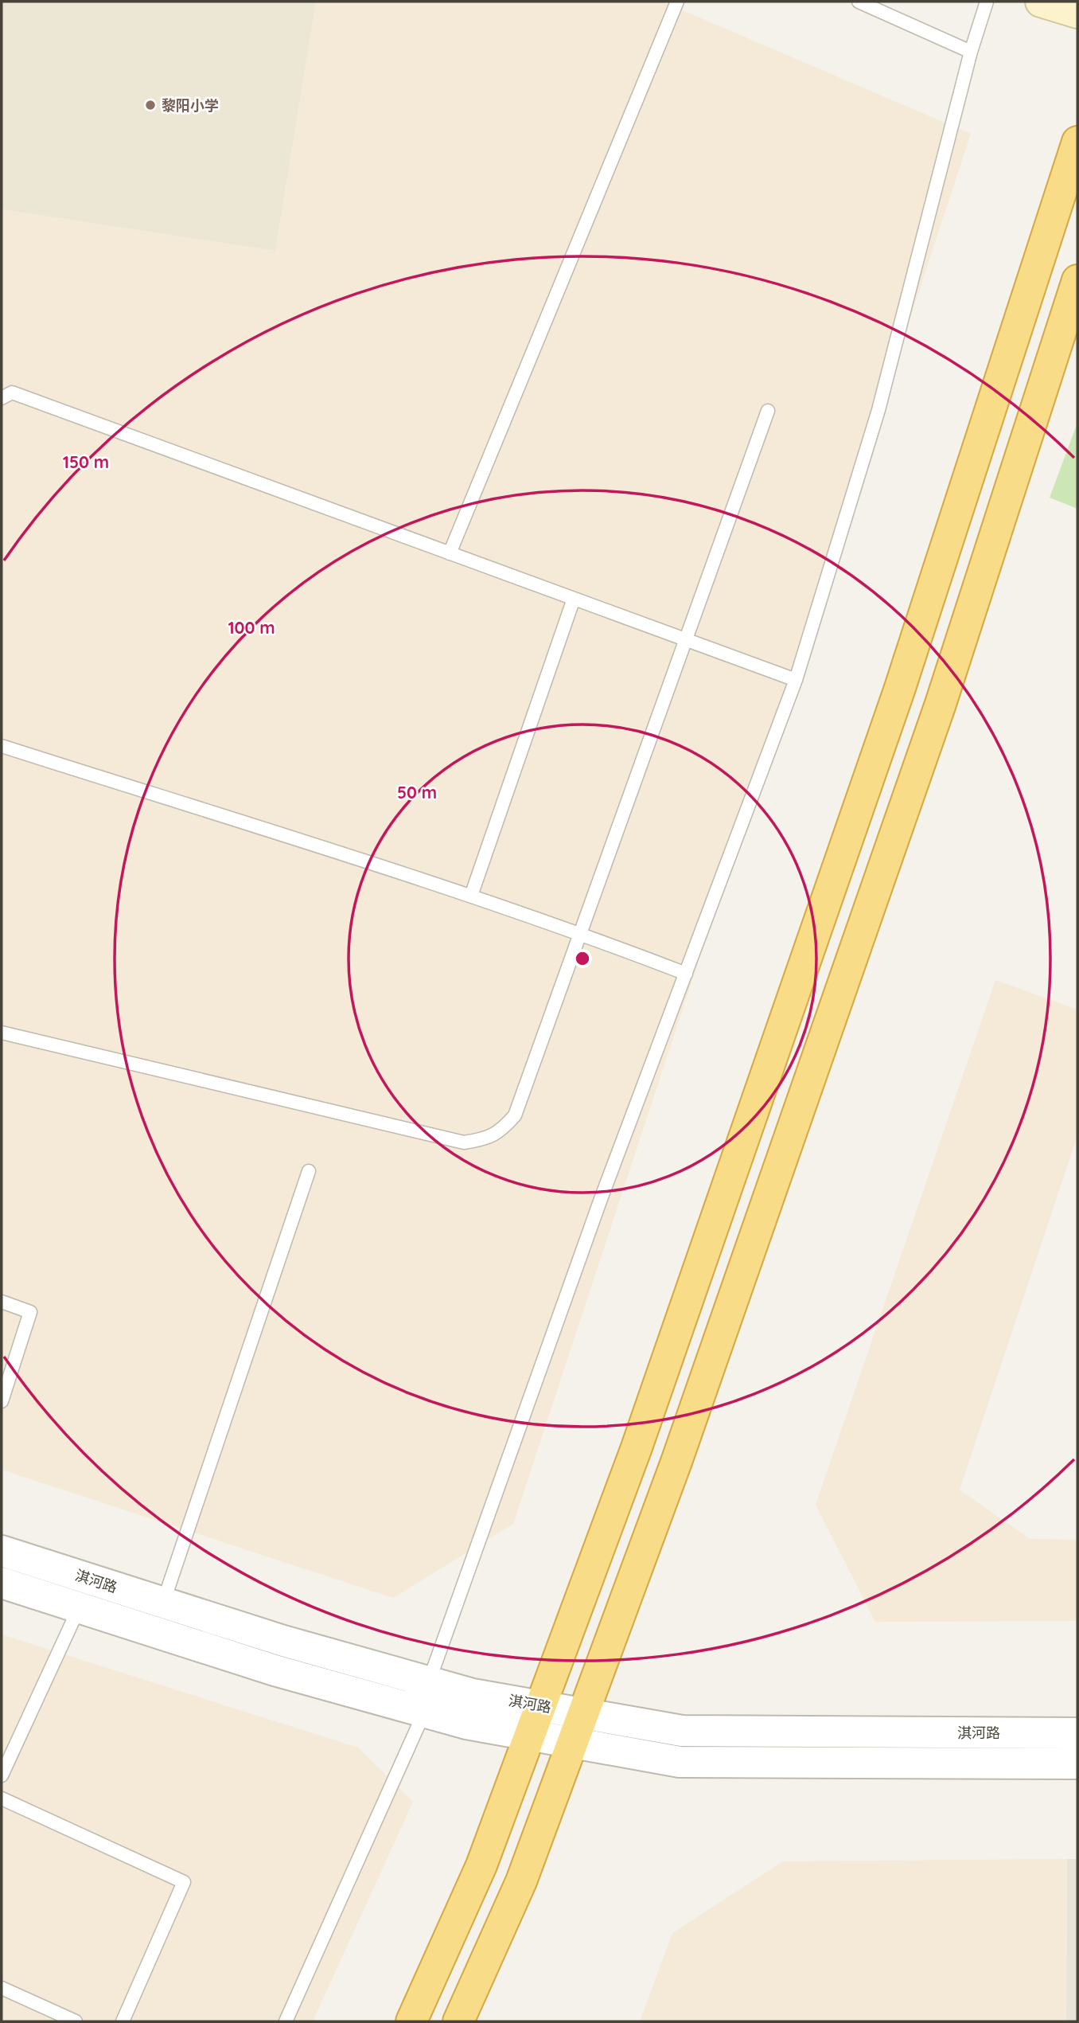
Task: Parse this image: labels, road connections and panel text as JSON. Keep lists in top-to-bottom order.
{
  "streets": {
    "street": ["淇河路"]
  },
  "places": ["黎阳小学"],
  "rings": ["150 m", "100 m", "50 m"]
}
